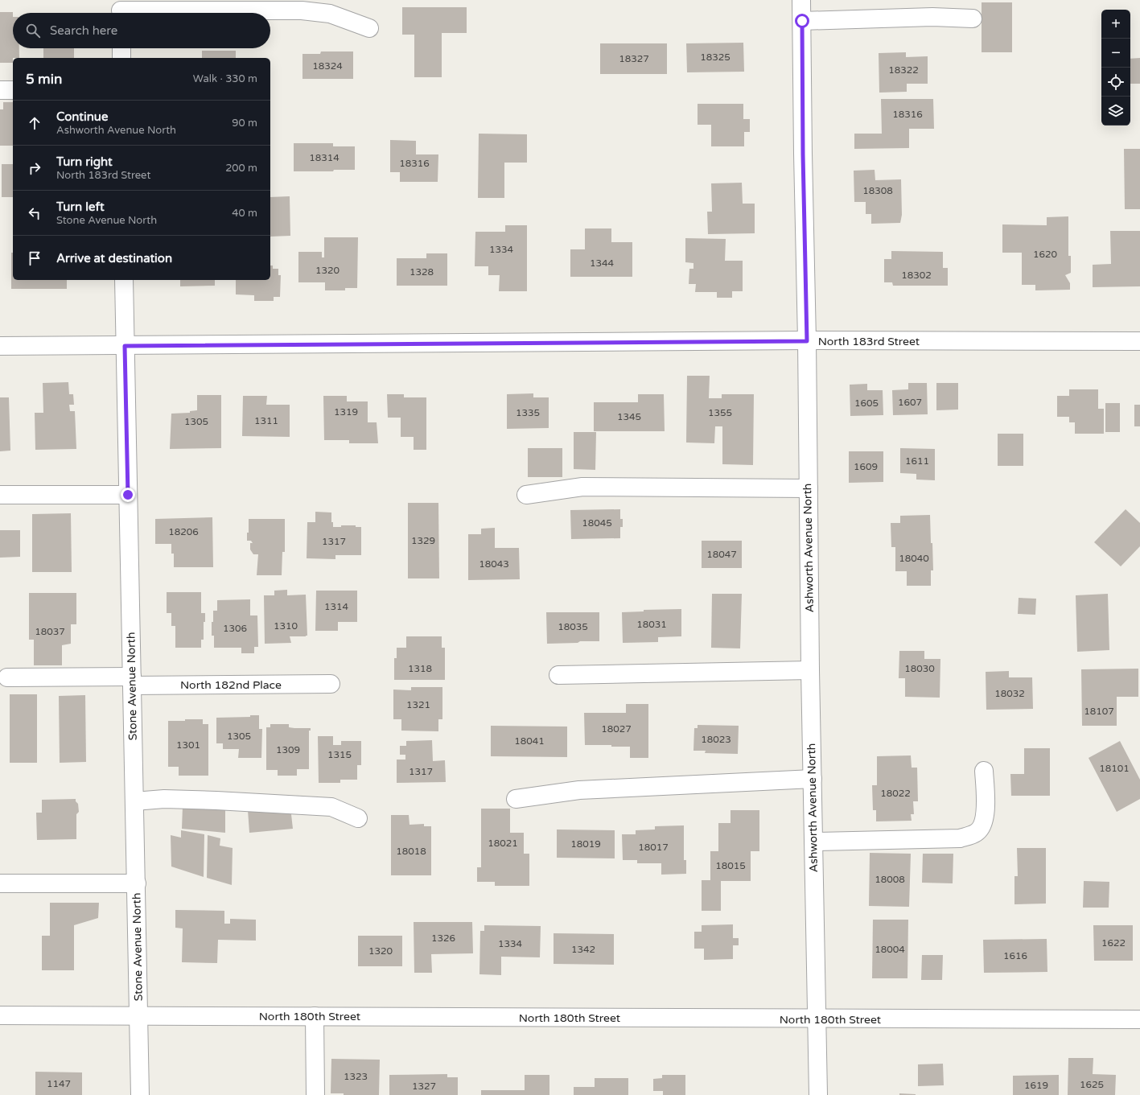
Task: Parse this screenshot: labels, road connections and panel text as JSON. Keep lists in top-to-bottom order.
{
  "streets": {
    "street": [
      "North 183rd Street",
      "Ashworth Avenue North",
      "North 182nd Place",
      "Stone Avenue North",
      "North 180th Street"
    ]
  },
  "crossings": [
    ["North 183rd Street", "Ashworth Avenue North"],
    ["North 183rd Street", "Stone Avenue North"],
    ["Ashworth Avenue North", "North 180th Street"],
    ["North 182nd Place", "Stone Avenue North"],
    ["Stone Avenue North", "North 180th Street"]
  ],
  "house_numbers": [
    "18325",
    "18327",
    "18324",
    "18322",
    "18316",
    "18314",
    "18316",
    "18308",
    "1334",
    "1620",
    "1344",
    "1320",
    "1328",
    "18302",
    "1607",
    "1605",
    "1319",
    "1335",
    "1355",
    "1345",
    "1311",
    "1305",
    "1611",
    "1609",
    "18045",
    "18206",
    "1329",
    "1317",
    "18047",
    "18040",
    "18043",
    "1314",
    "18031",
    "1310",
    "18035",
    "1306",
    "18037",
    "1318",
    "18030",
    "18032",
    "1321",
    "18107",
    "18027",
    "1305",
    "18023",
    "18041",
    "1301",
    "1309",
    "1315",
    "18101",
    "1317",
    "18022",
    "18021",
    "18019",
    "18017",
    "18018",
    "18015",
    "18008",
    "1326",
    "1622",
    "1334",
    "1342",
    "18004",
    "1320",
    "1616",
    "1323",
    "1147",
    "1625",
    "1619",
    "1327"
  ],
  "page": {
    "map_buttons": ["+", "−"],
    "search": "Search here",
    "heading": ["5 min", "Walk · 330 m"],
    "list": [
      ["Continue", "Ashworth Avenue North", "90 m"],
      ["Turn right", "North 183rd Street", "200 m"],
      ["Turn left", "Stone Avenue North", "40 m"],
      "Arrive at destination"
    ]
  }
}
